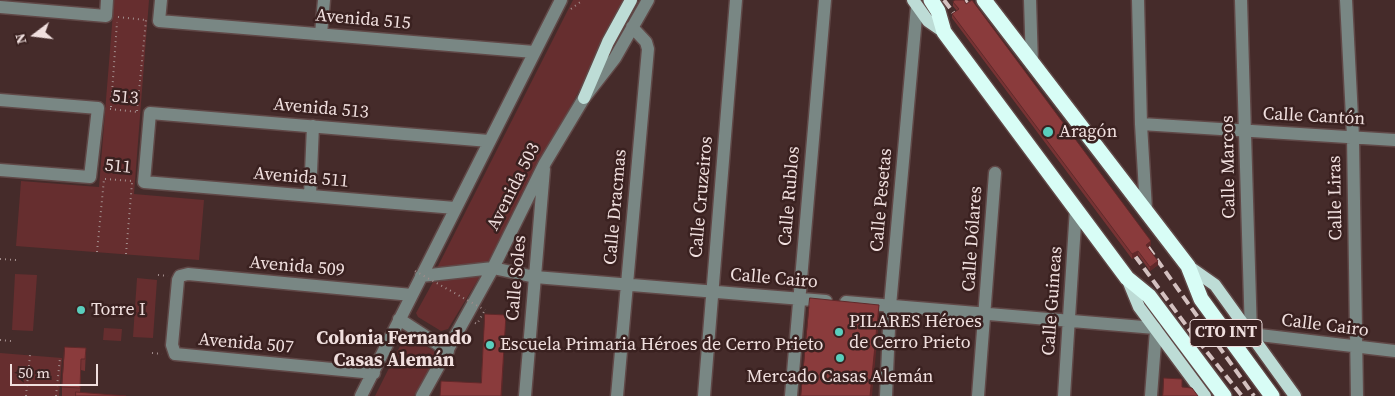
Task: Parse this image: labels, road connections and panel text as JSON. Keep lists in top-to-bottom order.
{
  "streets": {
    "highway": ["CTO INT"],
    "street": [
      "Avenida 515",
      "Avenida 513",
      "Calle Cantón",
      "Calle Marcos",
      "Avenida 511",
      "Avenida 503",
      "Calle Rublos",
      "Calle Cruzeiros",
      "Calle Liras",
      "Calle Pesetas",
      "Calle Dracmas",
      "Calle Dólares",
      "Avenida 509",
      "Calle Soles",
      "Calle Cairo",
      "Calle Guineas",
      "Avenida 507"
    ],
    "path": ["513", "511"]
  },
  "crossings": [
    ["513", "Avenida 513"],
    ["Calle Cantón", "Calle Marcos"],
    ["Calle Cantón", "Calle Liras"],
    ["511", "Avenida 511"],
    ["Calle Marcos", "Calle Cairo"],
    ["Calle Marcos", "CTO INT"],
    ["Avenida 503", "Calle Dracmas"],
    ["Avenida 503", "Calle Soles"],
    ["Avenida 503", "Calle Cairo"],
    ["Calle Rublos", "Calle Cairo"],
    ["Calle Cruzeiros", "Calle Cairo"],
    ["Calle Liras", "Calle Cairo"],
    ["Calle Pesetas", "Calle Cairo"],
    ["Calle Pesetas", "CTO INT"],
    ["Calle Dracmas", "Calle Cairo"],
    ["Calle Dólares", "Calle Cairo"],
    ["Avenida 509", "Avenida 507"],
    ["Calle Soles", "Calle Cairo"],
    ["Calle Cairo", "Calle Guineas"],
    ["Calle Cairo", "CTO INT"],
    ["Calle Guineas", "CTO INT"]
  ],
  "districts": ["Colonia Fernando Casas Alemán"],
  "places": [
    "Aragón",
    "Torre I",
    "PILARES Héroes de Cerro Prieto",
    "Escuela Primaria Héroes de Cerro Prieto",
    "Mercado Casas Alemán"
  ],
  "scale_bar": "50 m",
  "north": "left"
}
